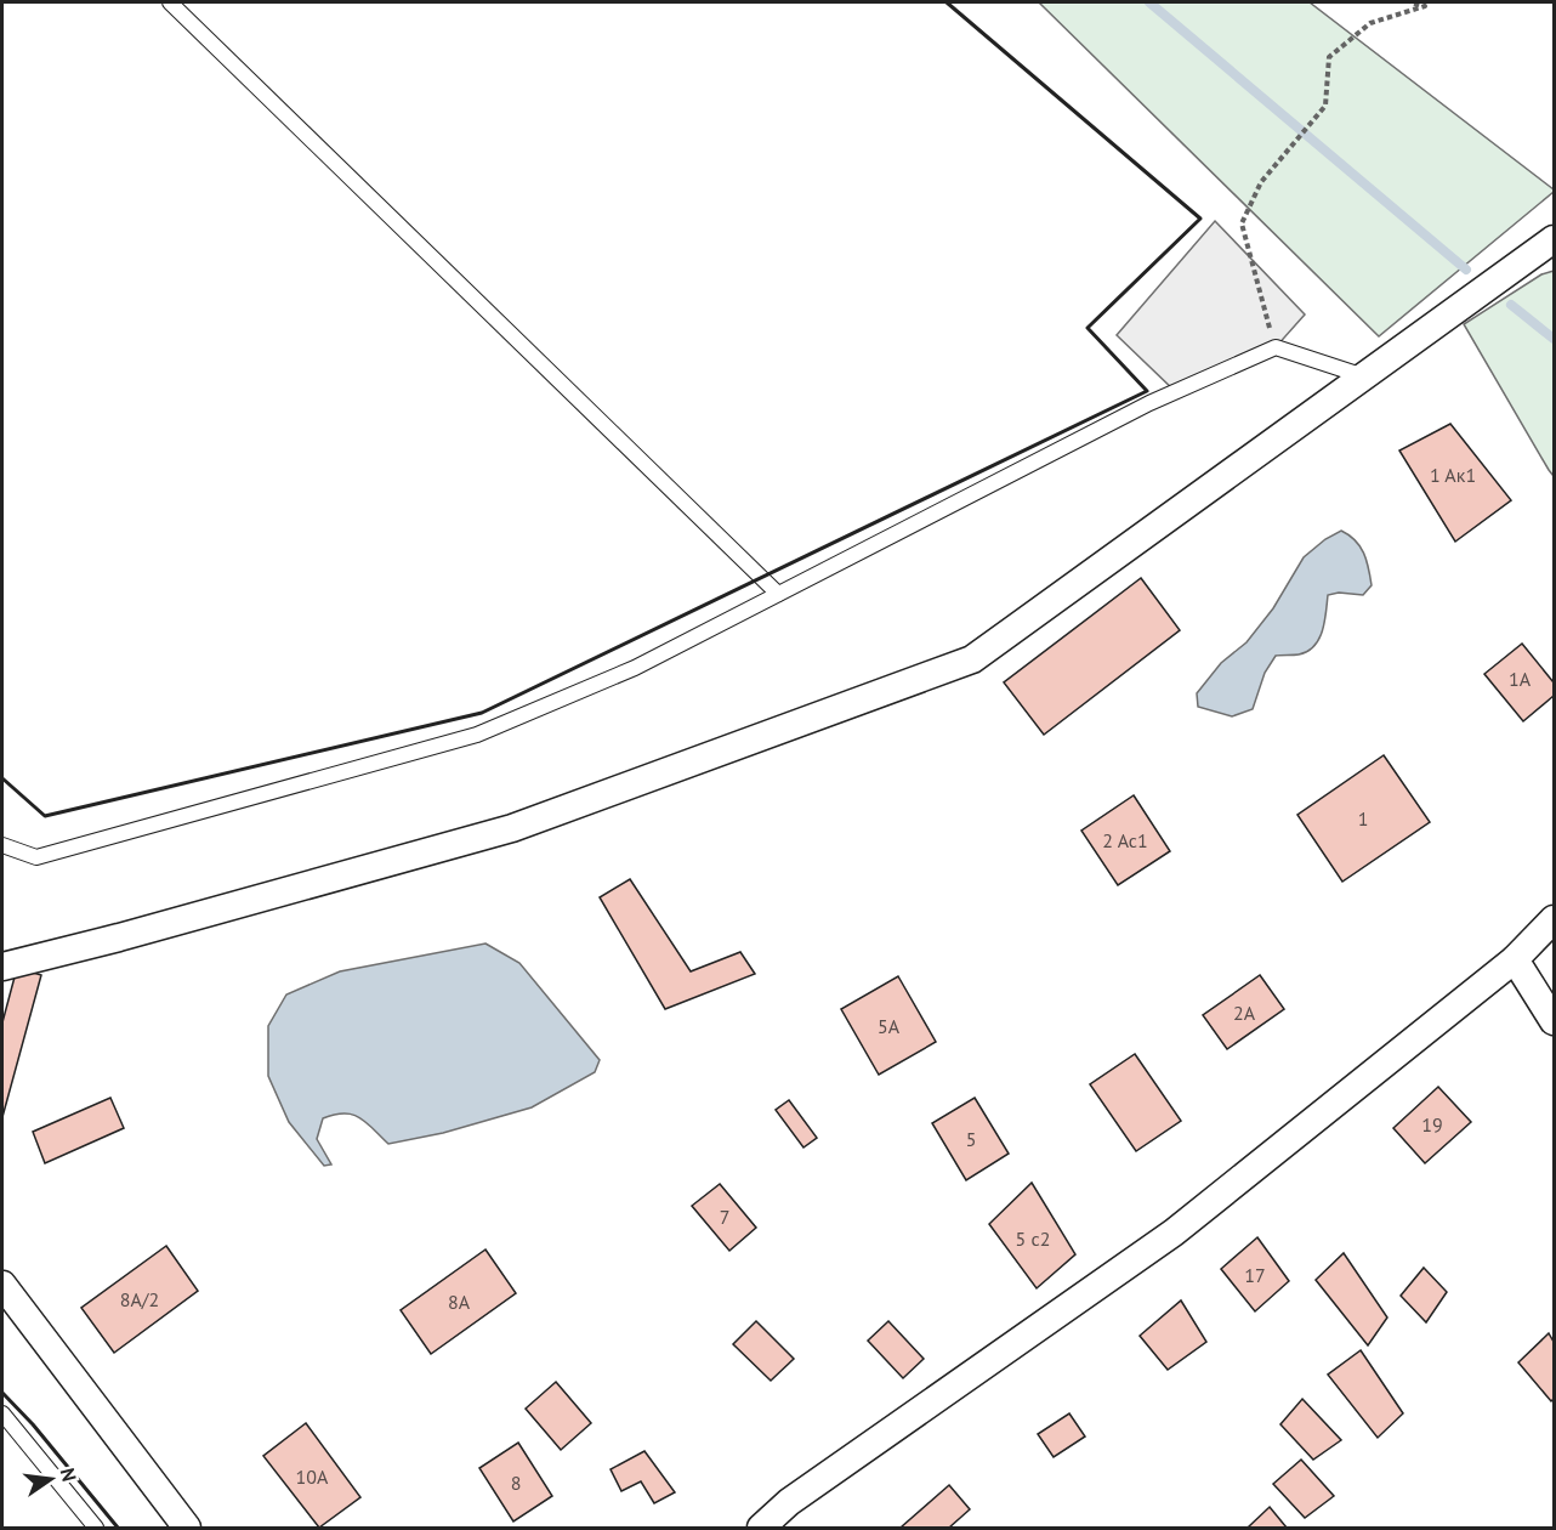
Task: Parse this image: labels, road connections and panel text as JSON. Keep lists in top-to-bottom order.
{
  "house_numbers": [
    "1 Ак1",
    "1А",
    "1",
    "2 Ас1",
    "2А",
    "5А",
    "19",
    "5",
    "7",
    "5 с2",
    "17",
    "8А/2",
    "8А",
    "10А",
    "8"
  ],
  "north": "right"
}
